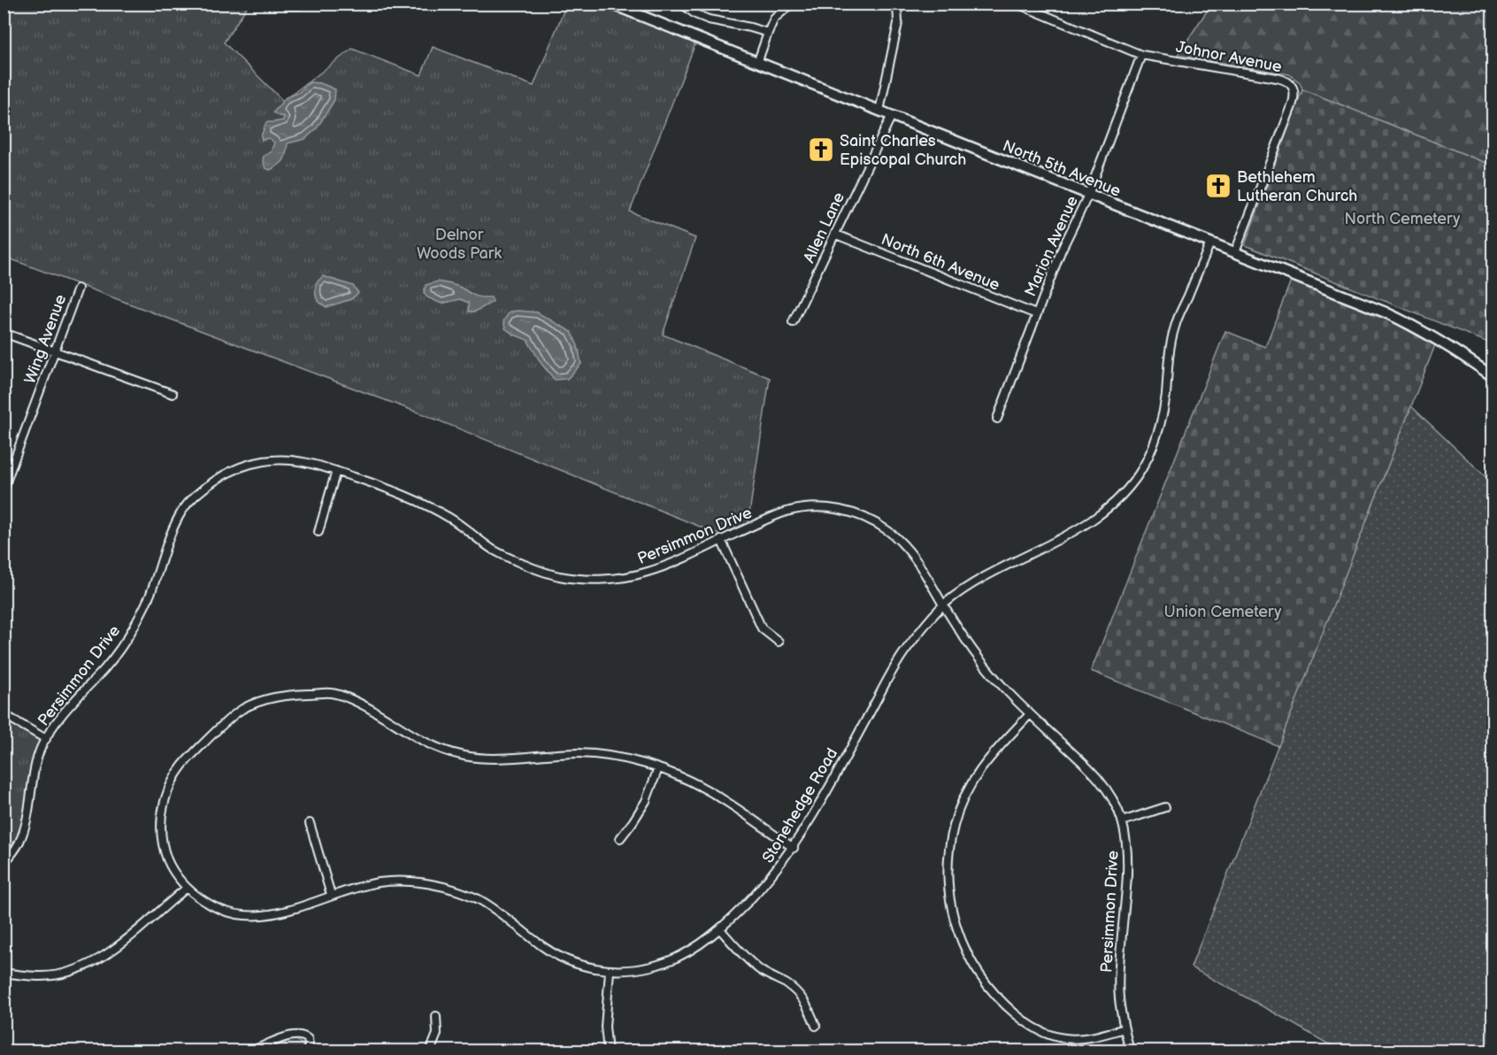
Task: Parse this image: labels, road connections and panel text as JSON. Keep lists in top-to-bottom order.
{
  "streets": {
    "main road": ["North 5th Avenue"],
    "street": [
      "Johnor Avenue",
      "Allen Lane",
      "Marion Avenue",
      "North 6th Avenue",
      "Wing Avenue",
      "Persimmon Drive",
      "Stonehedge Road"
    ]
  },
  "crossings": [
    ["Johnor Avenue", "North 5th Avenue"],
    ["Johnor Avenue", "Marion Avenue"],
    ["North 5th Avenue", "Allen Lane"],
    ["North 5th Avenue", "Marion Avenue"],
    ["North 5th Avenue", "Stonehedge Road"],
    ["Allen Lane", "North 6th Avenue"],
    ["Marion Avenue", "North 6th Avenue"],
    ["Persimmon Drive", "Stonehedge Road"]
  ],
  "parks": ["North Cemetery", "Delnor Woods Park", "Union Cemetery"],
  "places": {
    "church": ["Saint Charles Episcopal Church", "Bethlehem Lutheran Church"]
  }
}
